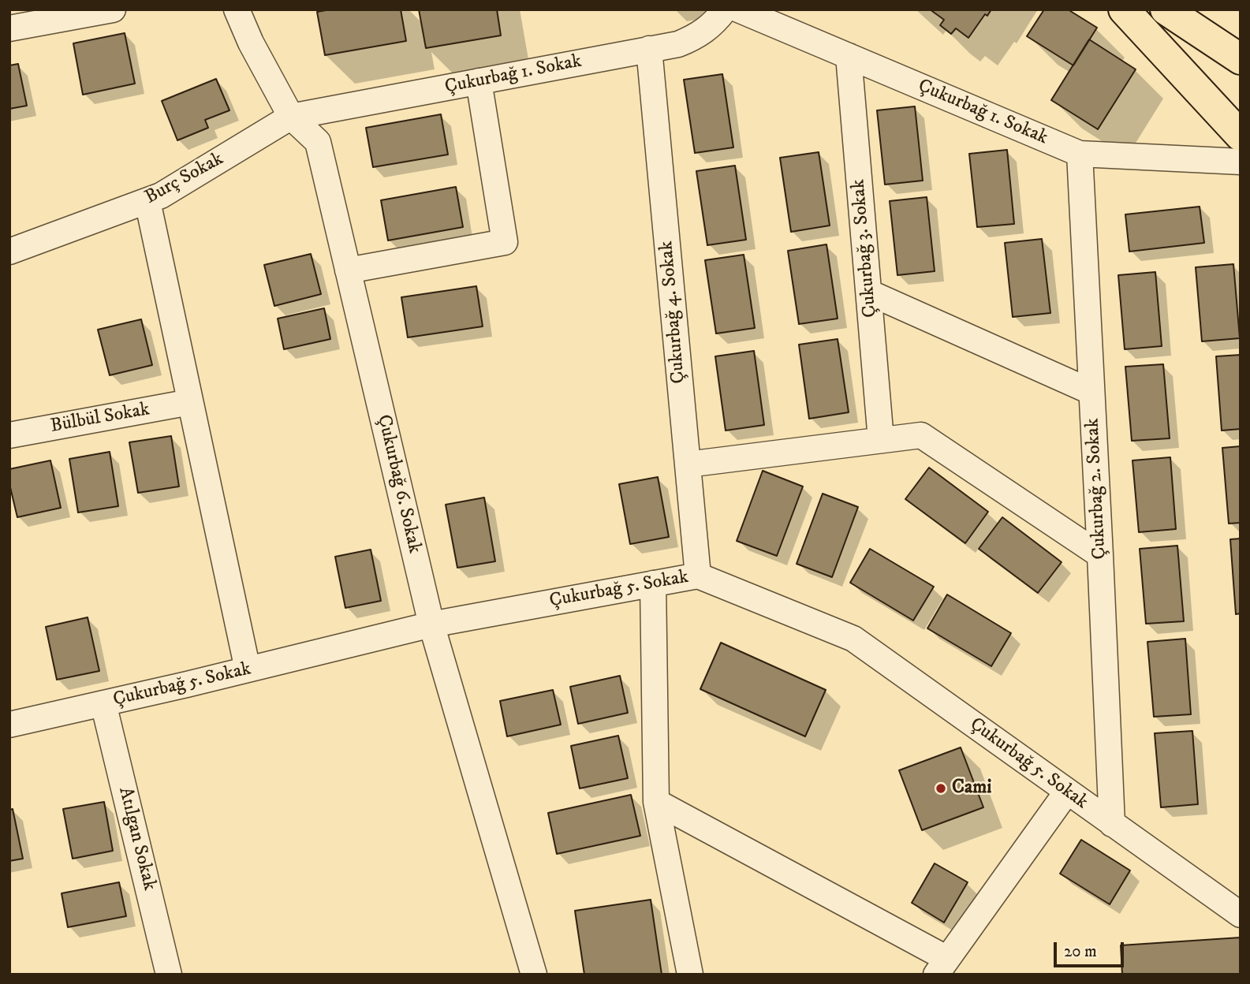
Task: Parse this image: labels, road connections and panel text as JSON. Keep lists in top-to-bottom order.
{
  "streets": {
    "street": [
      "Çukurbağ 1. Sokak",
      "Burç Sokak",
      "Çukurbağ 3. Sokak",
      "Çukurbağ 4. Sokak",
      "Bülbül Sokak",
      "Çukurbağ 6. Sokak",
      "Çukurbağ 2. Sokak",
      "Çukurbağ 5. Sokak",
      "Atılgan Sokak"
    ]
  },
  "crossings": [
    ["Çukurbağ 1. Sokak", "Burç Sokak"],
    ["Çukurbağ 1. Sokak", "Çukurbağ 3. Sokak"],
    ["Çukurbağ 1. Sokak", "Çukurbağ 4. Sokak"],
    ["Çukurbağ 1. Sokak", "Çukurbağ 6. Sokak"],
    ["Çukurbağ 1. Sokak", "Çukurbağ 2. Sokak"],
    ["Burç Sokak", "Çukurbağ 6. Sokak"],
    ["Çukurbağ 4. Sokak", "Çukurbağ 5. Sokak"],
    ["Çukurbağ 6. Sokak", "Çukurbağ 5. Sokak"],
    ["Çukurbağ 2. Sokak", "Çukurbağ 5. Sokak"],
    ["Çukurbağ 5. Sokak", "Atılgan Sokak"]
  ],
  "places": ["Cami"],
  "scale_bar": "20 m"
}
